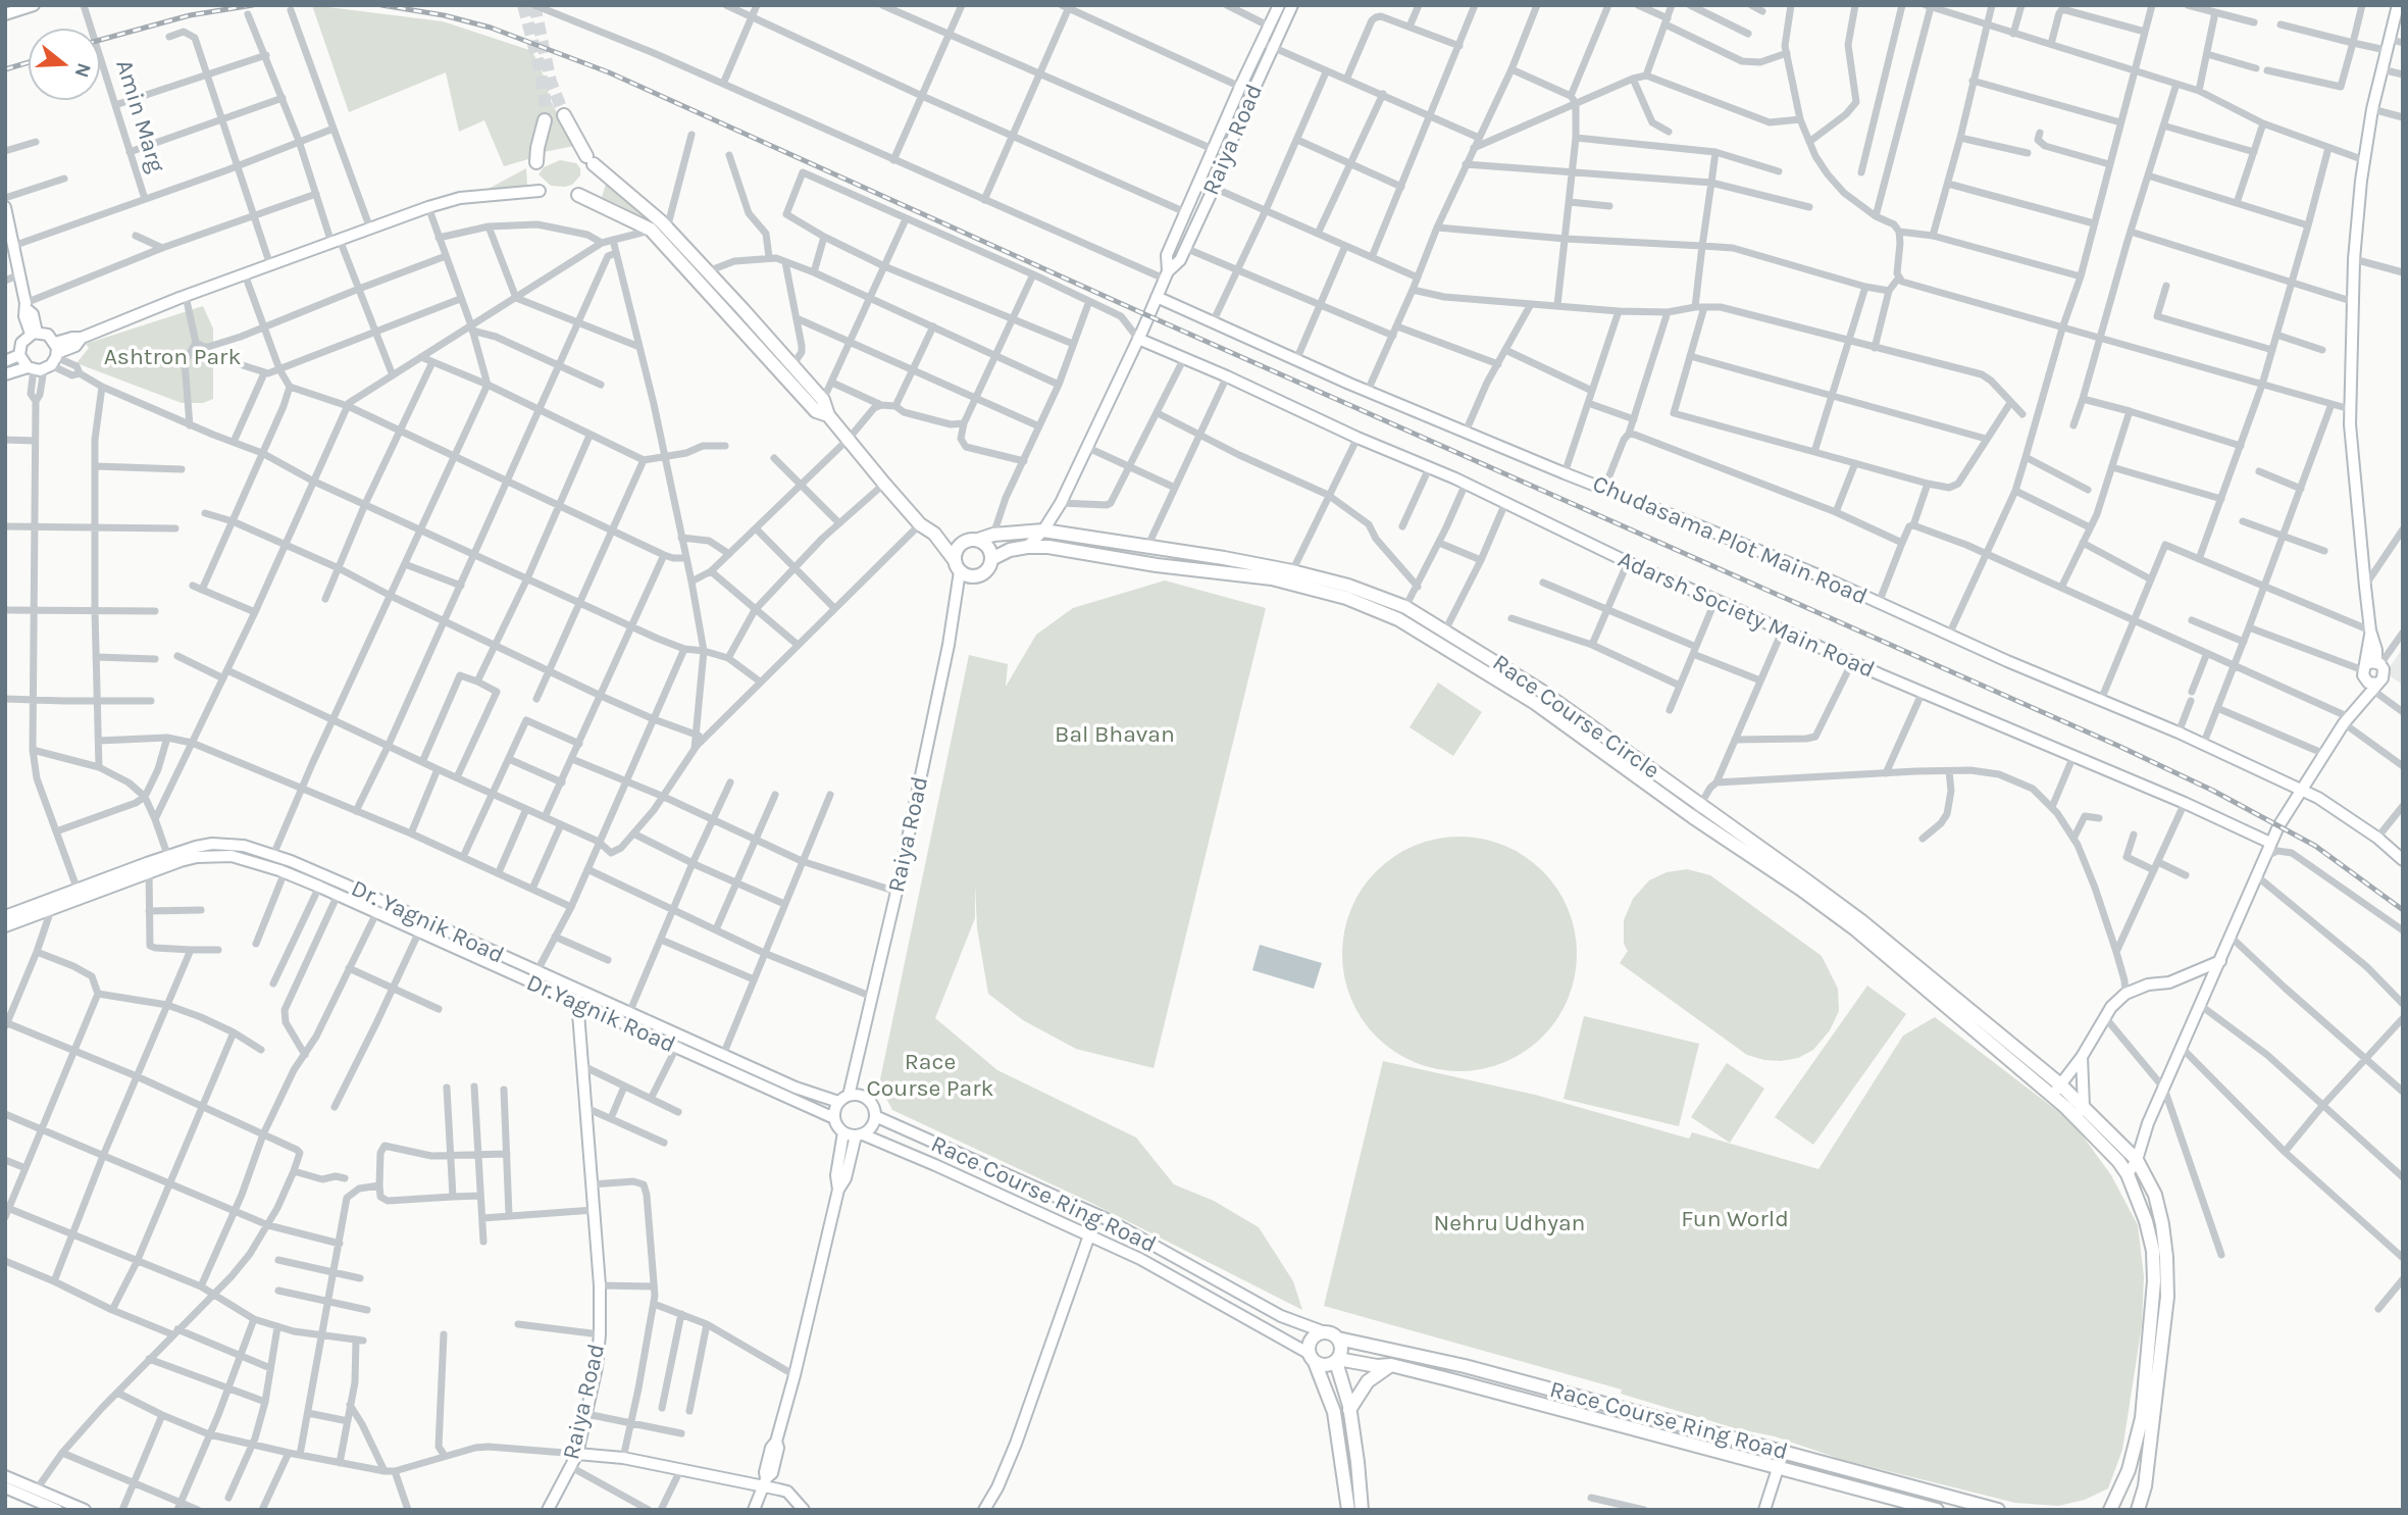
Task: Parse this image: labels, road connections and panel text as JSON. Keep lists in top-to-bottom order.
{
  "streets": {
    "main road": ["Race Course Circle", "Race Course Ring Road"],
    "street": [
      "Amin Marg",
      "Raiya Road",
      "Chudasama Plot Main Road",
      "Adarsh Society Main Road",
      "Dr. Yagnik Road",
      "Dr.Yagnik Road"
    ]
  },
  "crossings": [
    ["Raiya Road", "Chudasama Plot Main Road"],
    ["Raiya Road", "Adarsh Society Main Road"],
    ["Raiya Road", "Race Course Circle"],
    ["Raiya Road", "Dr. Yagnik Road"],
    ["Raiya Road", "Dr.Yagnik Road"],
    ["Raiya Road", "Race Course Ring Road"],
    ["Dr. Yagnik Road", "Dr.Yagnik Road"],
    ["Dr. Yagnik Road", "Race Course Ring Road"],
    ["Dr.Yagnik Road", "Race Course Ring Road"]
  ],
  "parks": [
    "Ashtron Park",
    "Bal Bhavan",
    "Race Course Park",
    "Fun World",
    "Nehru Udhyan"
  ],
  "north": "right"
}
